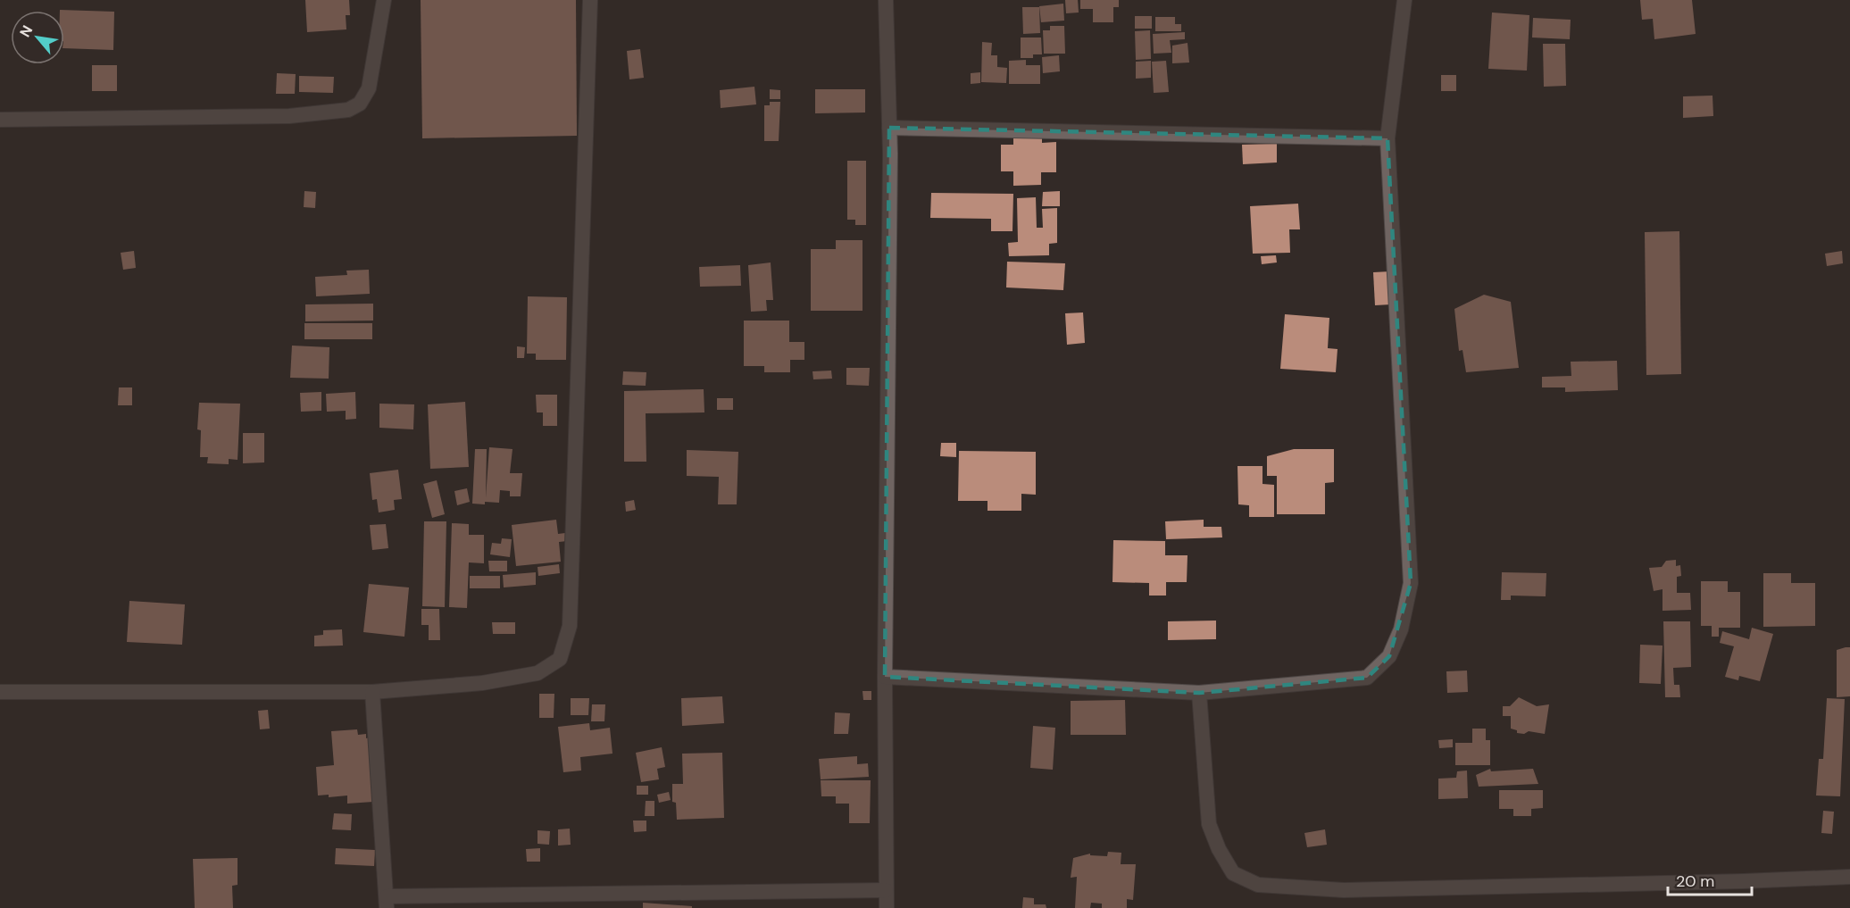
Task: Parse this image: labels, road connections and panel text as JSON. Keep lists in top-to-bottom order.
{
  "scale_bar": "20 m",
  "north": "top left"
}
